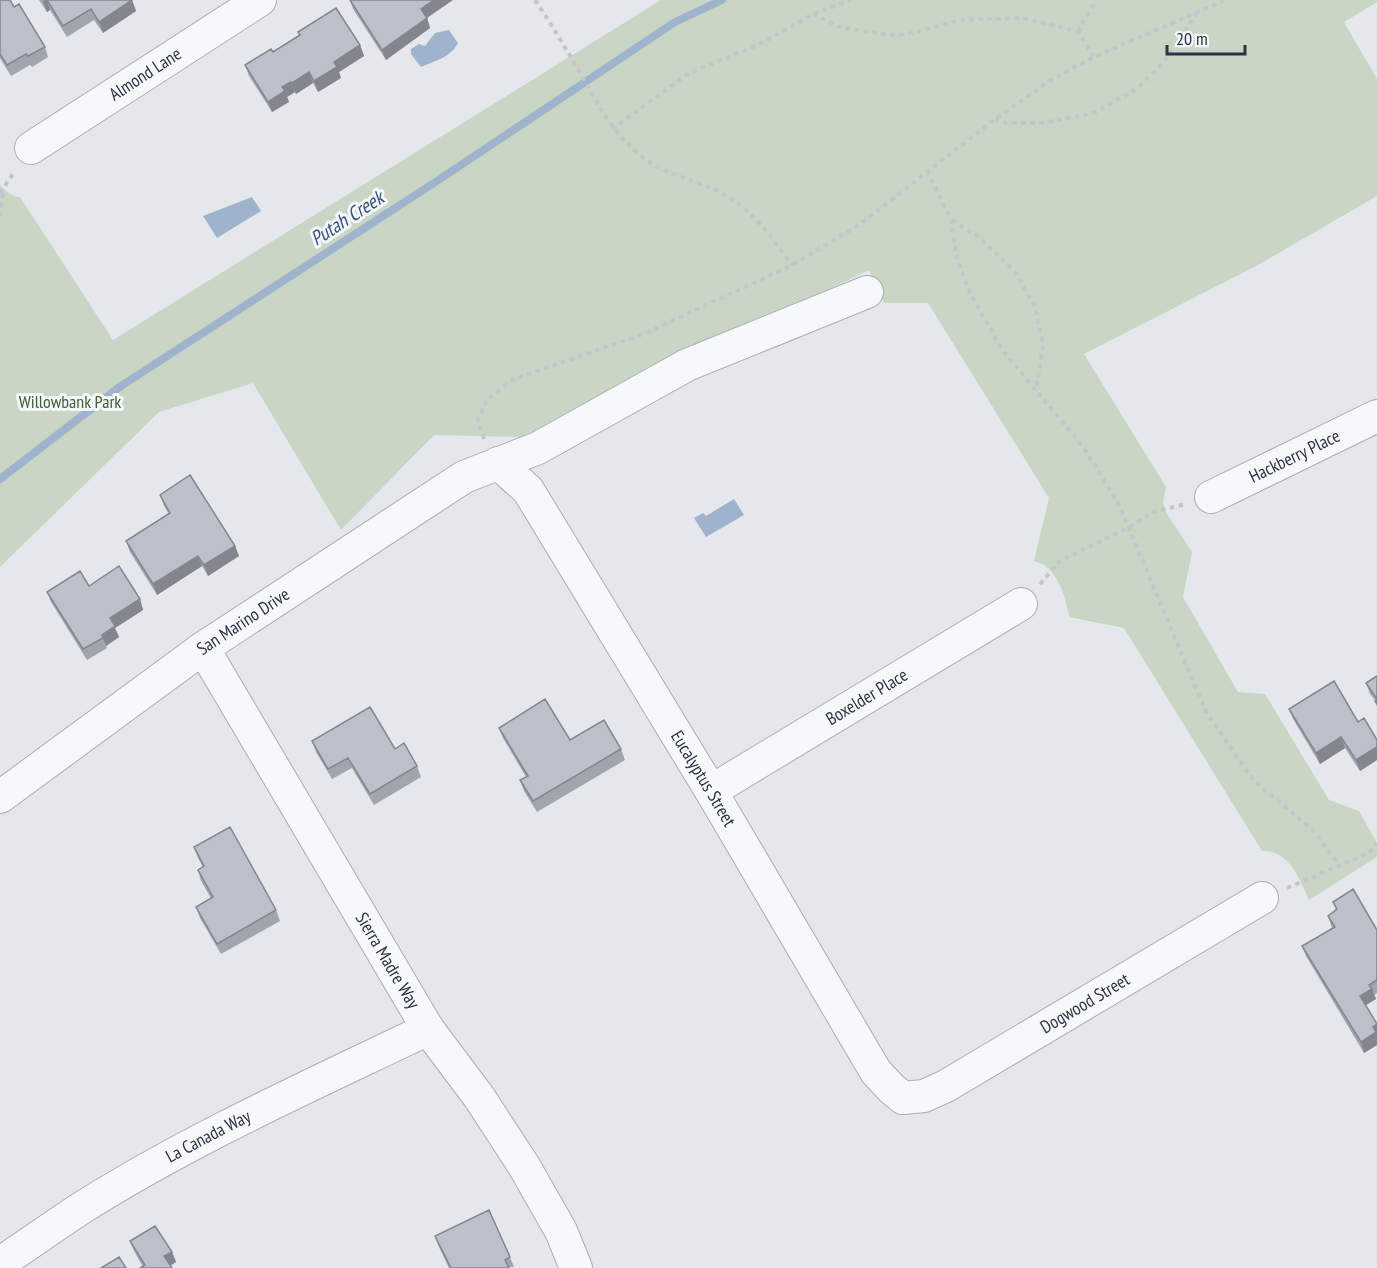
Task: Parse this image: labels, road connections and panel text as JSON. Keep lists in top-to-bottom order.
{
  "streets": {
    "street": [
      "Almond Lane",
      "Hackberry Place",
      "San Marino Drive",
      "Boxelder Place",
      "Eucalyptus Street",
      "Sierra Madre Way",
      "Dogwood Street",
      "La Canada Way"
    ]
  },
  "crossings": [
    ["San Marino Drive", "Eucalyptus Street"],
    ["San Marino Drive", "Sierra Madre Way"],
    ["Boxelder Place", "Eucalyptus Street"],
    ["Eucalyptus Street", "Dogwood Street"],
    ["Sierra Madre Way", "La Canada Way"]
  ],
  "water": ["Putah Creek"],
  "parks": ["Willowbank Park"],
  "scale_bar": "20 m"
}
